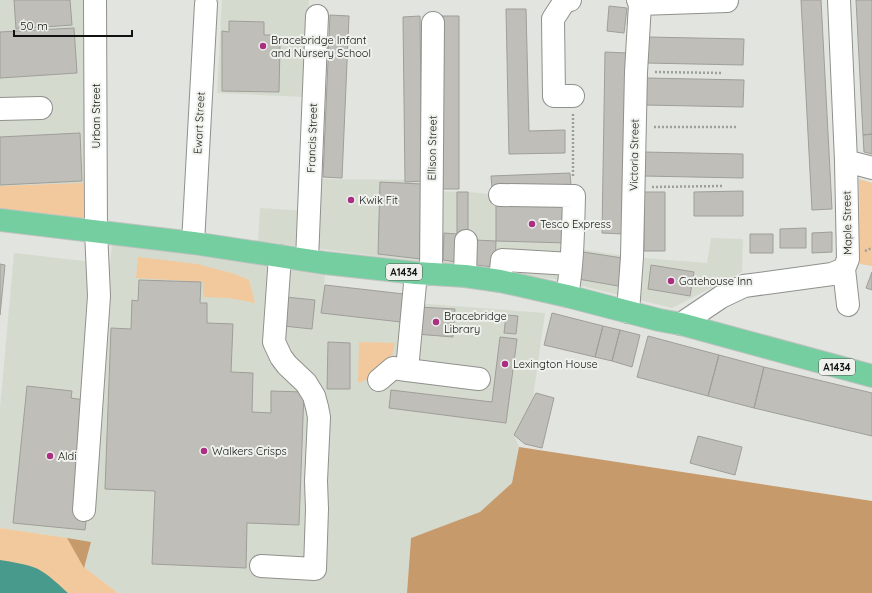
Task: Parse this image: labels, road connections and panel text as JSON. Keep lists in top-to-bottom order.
{
  "streets": {
    "main road": ["A1434"],
    "street": [
      "Urban Street",
      "Ewart Street",
      "Francis Street",
      "Ellison Street",
      "Victoria Street",
      "Maple Street"
    ]
  },
  "crossings": [
    ["Urban Street", "A1434"],
    ["Ewart Street", "A1434"],
    ["Francis Street", "A1434"],
    ["Ellison Street", "A1434"],
    ["Victoria Street", "A1434"],
    ["Maple Street", "A1434"]
  ],
  "places": [
    "Bracebridge Infant and Nursery School",
    "Kwik Fit",
    "Tesco Express",
    "Gatehouse Inn",
    "Bracebridge Library",
    "Lexington House",
    "Walkers Crisps",
    "Aldi"
  ],
  "scale_bar": "50 m"
}
